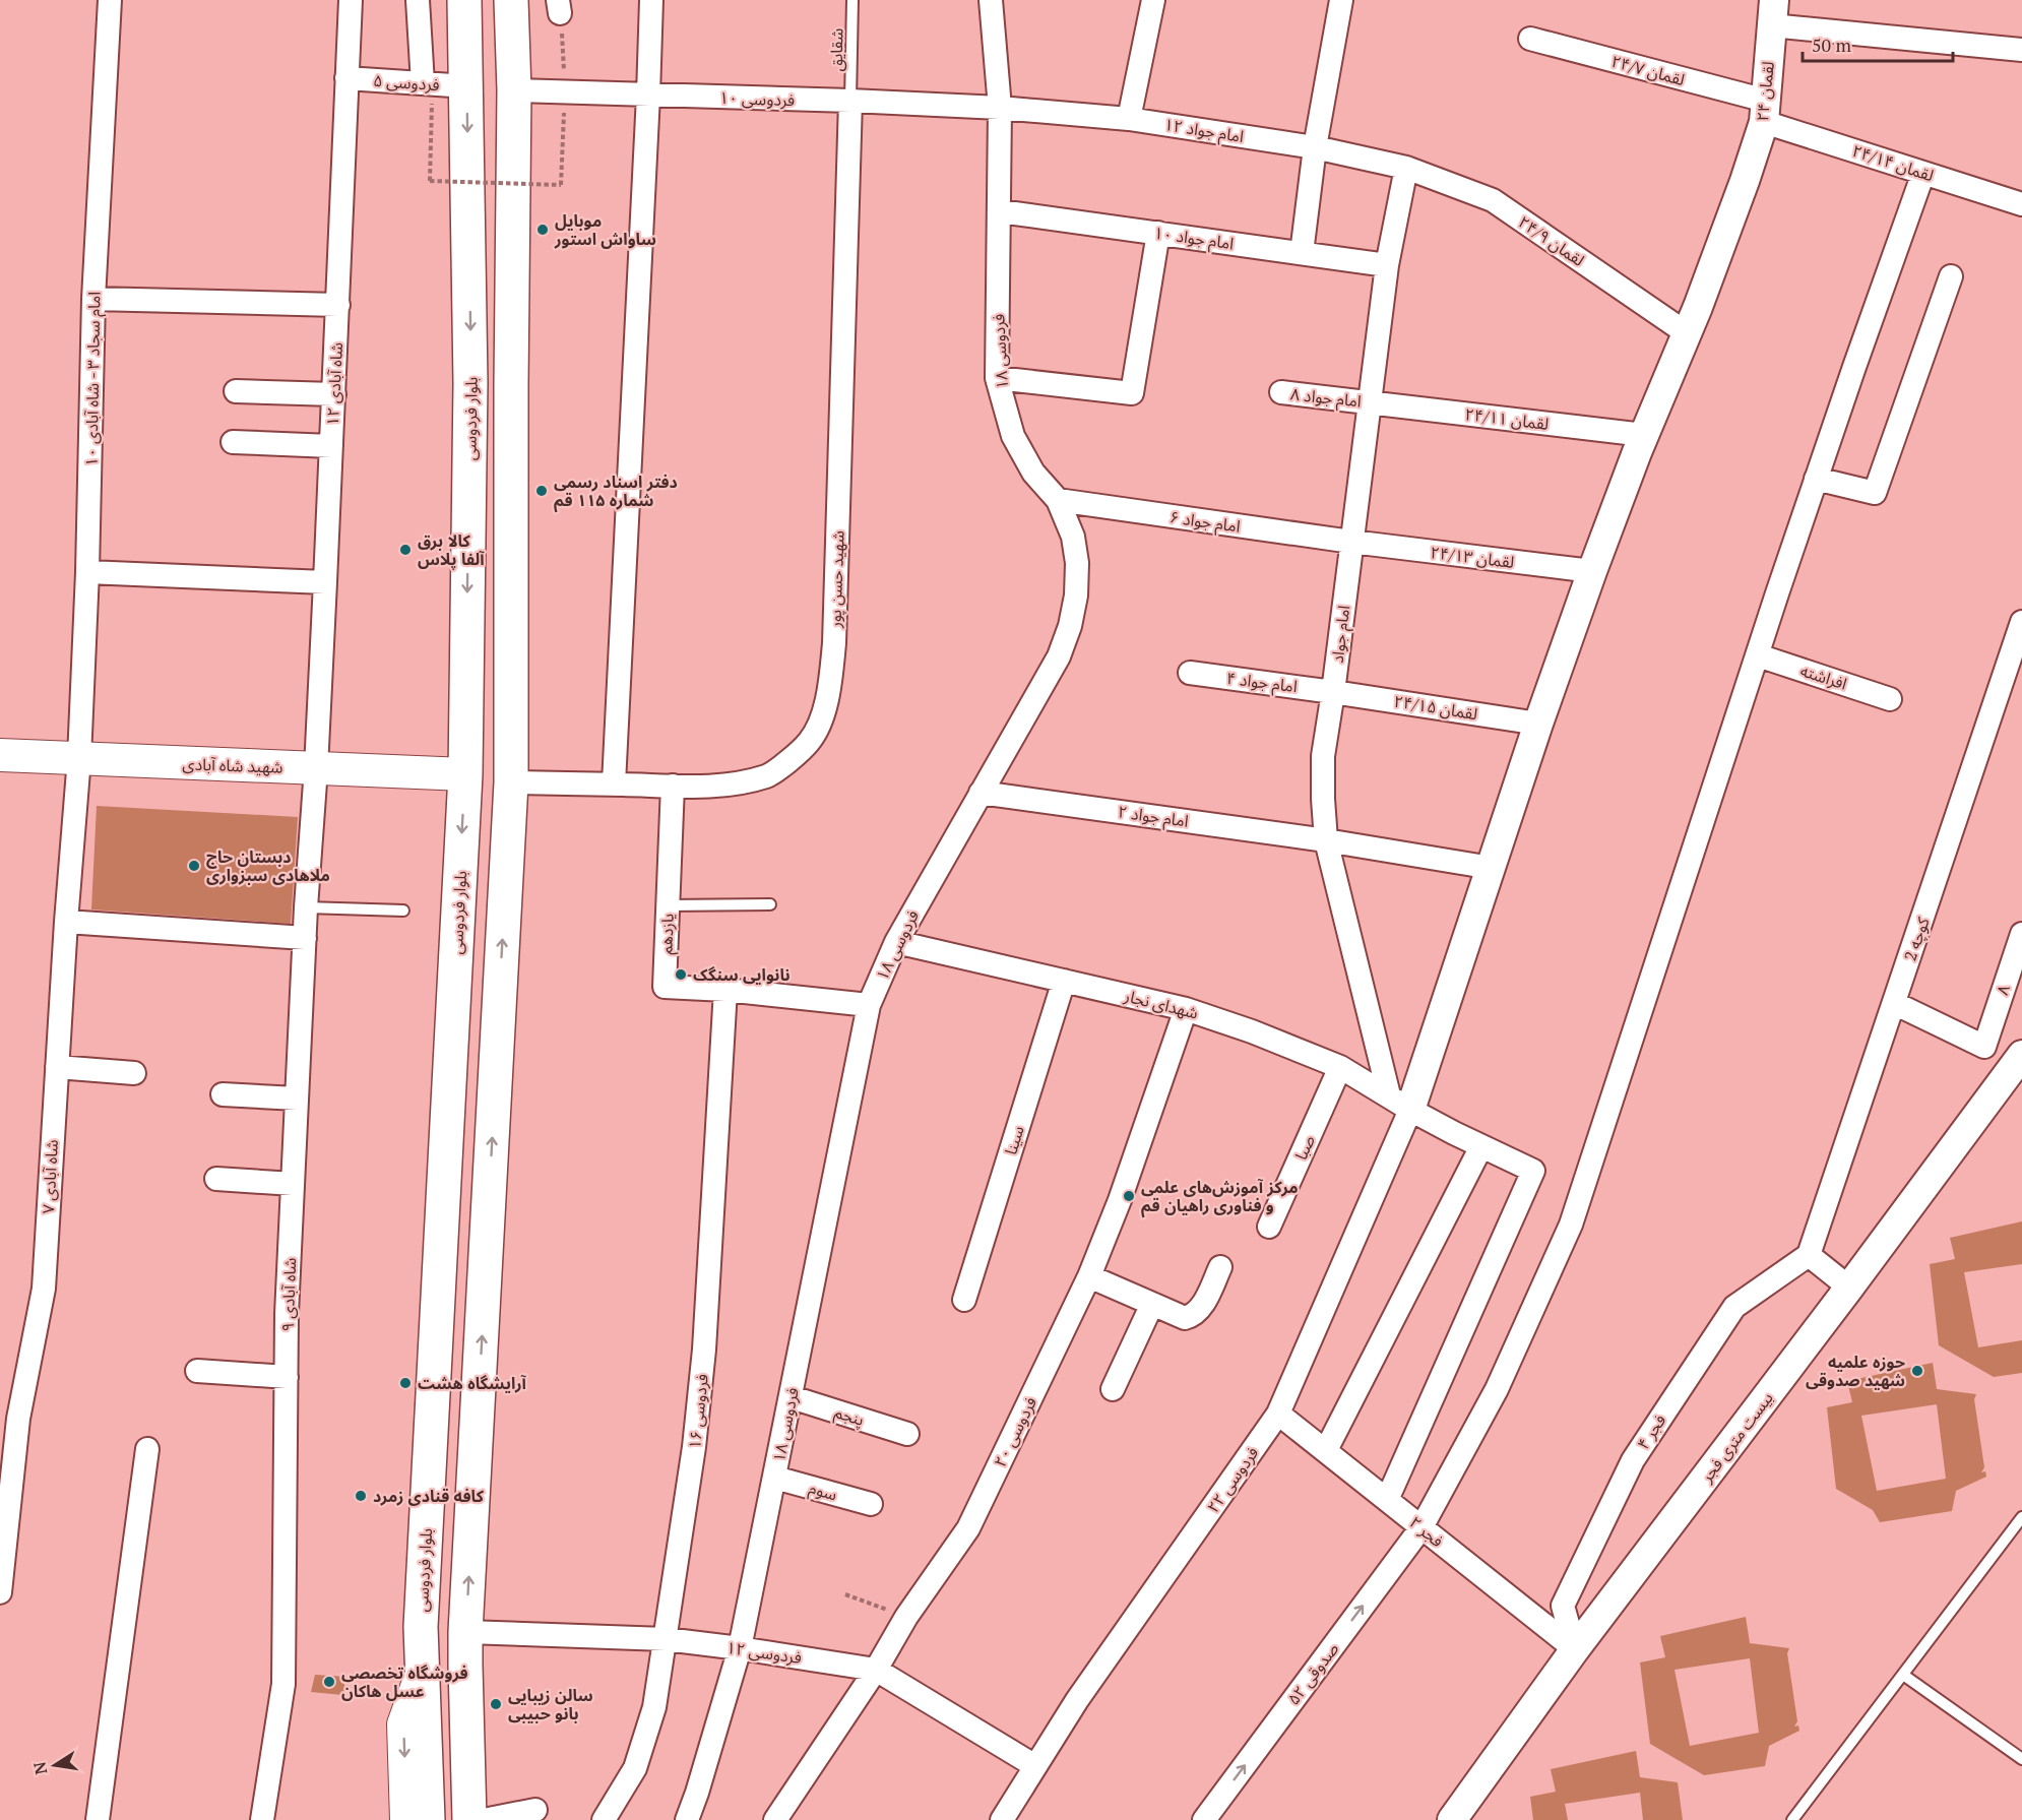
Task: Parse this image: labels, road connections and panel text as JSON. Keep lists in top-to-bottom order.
{
  "streets": {
    "main road": ["بلوار فردوسی", "شهید شاه آبادی"],
    "street": [
      "لقمان ۲۴/۷",
      "فردوسی ۵",
      "لقمان ۲۴",
      "فردوسی ۱۰",
      "امام جواد ۱۲",
      "لقمان ۲۴/۱۴",
      "امام جواد ۱۰",
      "لقمان ۲۴/۹",
      "فردوسی ۱۸",
      "امام سجاد ۳ - شاه آبادی ۱۰",
      "شاه آبادی ۱۲",
      "امام جواد ۸",
      "لقمان ۲۴/۱۱",
      "امام جواد ۶",
      "لقمان ۲۴/۱۳",
      "شهید حسن پور",
      "امام جواد",
      "افراشته",
      "امام جواد ۴",
      "لقمان ۲۴/۱۵",
      "امام جواد ۲",
      "یازدهم",
      "کوچه 2",
      "۸",
      "شهدای نجار",
      "سینا",
      "صبا",
      "شاه آبادی ۷",
      "شاه آبادی ۹",
      "فردوسی ۱۶",
      "پنجم",
      "فردوسی ۲۰",
      "فجر ۴",
      "بیست متری فجر",
      "فردوسی ۲۲",
      "سوم",
      "فجر ۲",
      "فردوسی ۱۲",
      "صدوقی ۵۲"
    ],
    "lane": ["شقایق"]
  },
  "crossings": [
    ["شقایق", "فردوسی ۱۰"],
    ["شقایق", "شهید حسن پور"],
    ["لقمان ۲۴/۷", "لقمان ۲۴"],
    ["لقمان ۲۴/۷", "لقمان ۲۴/۱۴"],
    ["فردوسی ۵", "شاه آبادی ۱۲"],
    ["فردوسی ۵", "بلوار فردوسی"],
    ["لقمان ۲۴", "لقمان ۲۴/۱۴"],
    ["لقمان ۲۴", "لقمان ۲۴/۹"],
    ["لقمان ۲۴", "لقمان ۲۴/۱۱"],
    ["لقمان ۲۴", "لقمان ۲۴/۱۳"],
    ["لقمان ۲۴", "امام جواد"],
    ["لقمان ۲۴", "لقمان ۲۴/۱۵"],
    ["لقمان ۲۴", "امام جواد ۲"],
    ["لقمان ۲۴", "شهدای نجار"],
    ["لقمان ۲۴", "فردوسی ۲۲"],
    ["فردوسی ۱۰", "امام جواد ۱۲"],
    ["فردوسی ۱۰", "فردوسی ۱۸"],
    ["فردوسی ۱۰", "شهید حسن پور"],
    ["امام جواد ۱۲", "لقمان ۲۴/۹"],
    ["امام جواد ۱۲", "فردوسی ۱۸"],
    ["امام جواد ۱۲", "امام جواد"],
    ["لقمان ۲۴/۱۴", "صدوقی ۵۲"],
    ["امام جواد ۱۰", "فردوسی ۱۸"],
    ["امام جواد ۱۰", "امام جواد"],
    ["لقمان ۲۴/۹", "امام جواد"],
    ["فردوسی ۱۸", "امام جواد ۶"],
    ["فردوسی ۱۸", "امام جواد ۲"],
    ["فردوسی ۱۸", "یازدهم"],
    ["فردوسی ۱۸", "شهدای نجار"],
    ["فردوسی ۱۸", "پنجم"],
    ["فردوسی ۱۸", "سوم"],
    ["فردوسی ۱۸", "فردوسی ۱۲"],
    ["امام سجاد ۳ - شاه آبادی ۱۰", "شهید شاه آبادی"],
    ["امام سجاد ۳ - شاه آبادی ۱۰", "شاه آبادی ۷"],
    ["شاه آبادی ۱۲", "شهید شاه آبادی"],
    ["شاه آبادی ۱۲", "شاه آبادی ۹"],
    ["امام جواد ۸", "لقمان ۲۴/۱۱"],
    ["امام جواد ۸", "امام جواد"],
    ["بلوار فردوسی", "شهید شاه آبادی"],
    ["لقمان ۲۴/۱۱", "امام جواد"],
    ["امام جواد ۶", "لقمان ۲۴/۱۳"],
    ["امام جواد ۶", "امام جواد"],
    ["لقمان ۲۴/۱۳", "امام جواد"],
    ["شهید حسن پور", "یازدهم"],
    ["امام جواد", "امام جواد ۴"],
    ["امام جواد", "لقمان ۲۴/۱۵"],
    ["امام جواد", "امام جواد ۲"],
    ["امام جواد", "شهدای نجار"],
    ["امام جواد", "فردوسی ۲۲"],
    ["افراشته", "صدوقی ۵۲"],
    ["امام جواد ۴", "لقمان ۲۴/۱۵"],
    ["شهید شاه آبادی", "شاه آبادی ۷"],
    ["شهید شاه آبادی", "شاه آبادی ۹"],
    ["یازدهم", "فردوسی ۱۶"],
    ["کوچه 2", "۸"],
    ["کوچه 2", "فجر ۴"],
    ["شهدای نجار", "سینا"],
    ["شهدای نجار", "صبا"],
    ["شهدای نجار", "فردوسی ۲۰"],
    ["شهدای نجار", "فردوسی ۲۲"],
    ["شهدای نجار", "فجر ۲"],
    ["فردوسی ۱۶", "فردوسی ۱۲"],
    ["فردوسی ۲۰", "فردوسی ۱۲"],
    ["فجر ۴", "بیست متری فجر"],
    ["فجر ۴", "فجر ۲"],
    ["بیست متری فجر", "فجر ۲"],
    ["فردوسی ۲۲", "فجر ۲"],
    ["فردوسی ۲۲", "فردوسی ۱۲"],
    ["فجر ۲", "صدوقی ۵۲"]
  ],
  "places": [
    "موبایل ساواش استور",
    "دفتر اسناد رسمی شماره ۱۱۵ قم",
    "کالا برق آلفا پلاس",
    "دبستان حاج ملاهادی سبزواری",
    "نانوایی سنگک",
    "مرکز آموزش‌های علمی و فناوری راهیان قم",
    "حوزه علمیه شهید صدوقی",
    "آرایشگاه هشت",
    "کافه قنادی زمرد",
    "فروشگاه تخصصی عسل هاکان",
    "سالن زیبایی بانو حبیبی"
  ],
  "scale_bar": "50 m",
  "north": "left"
}
